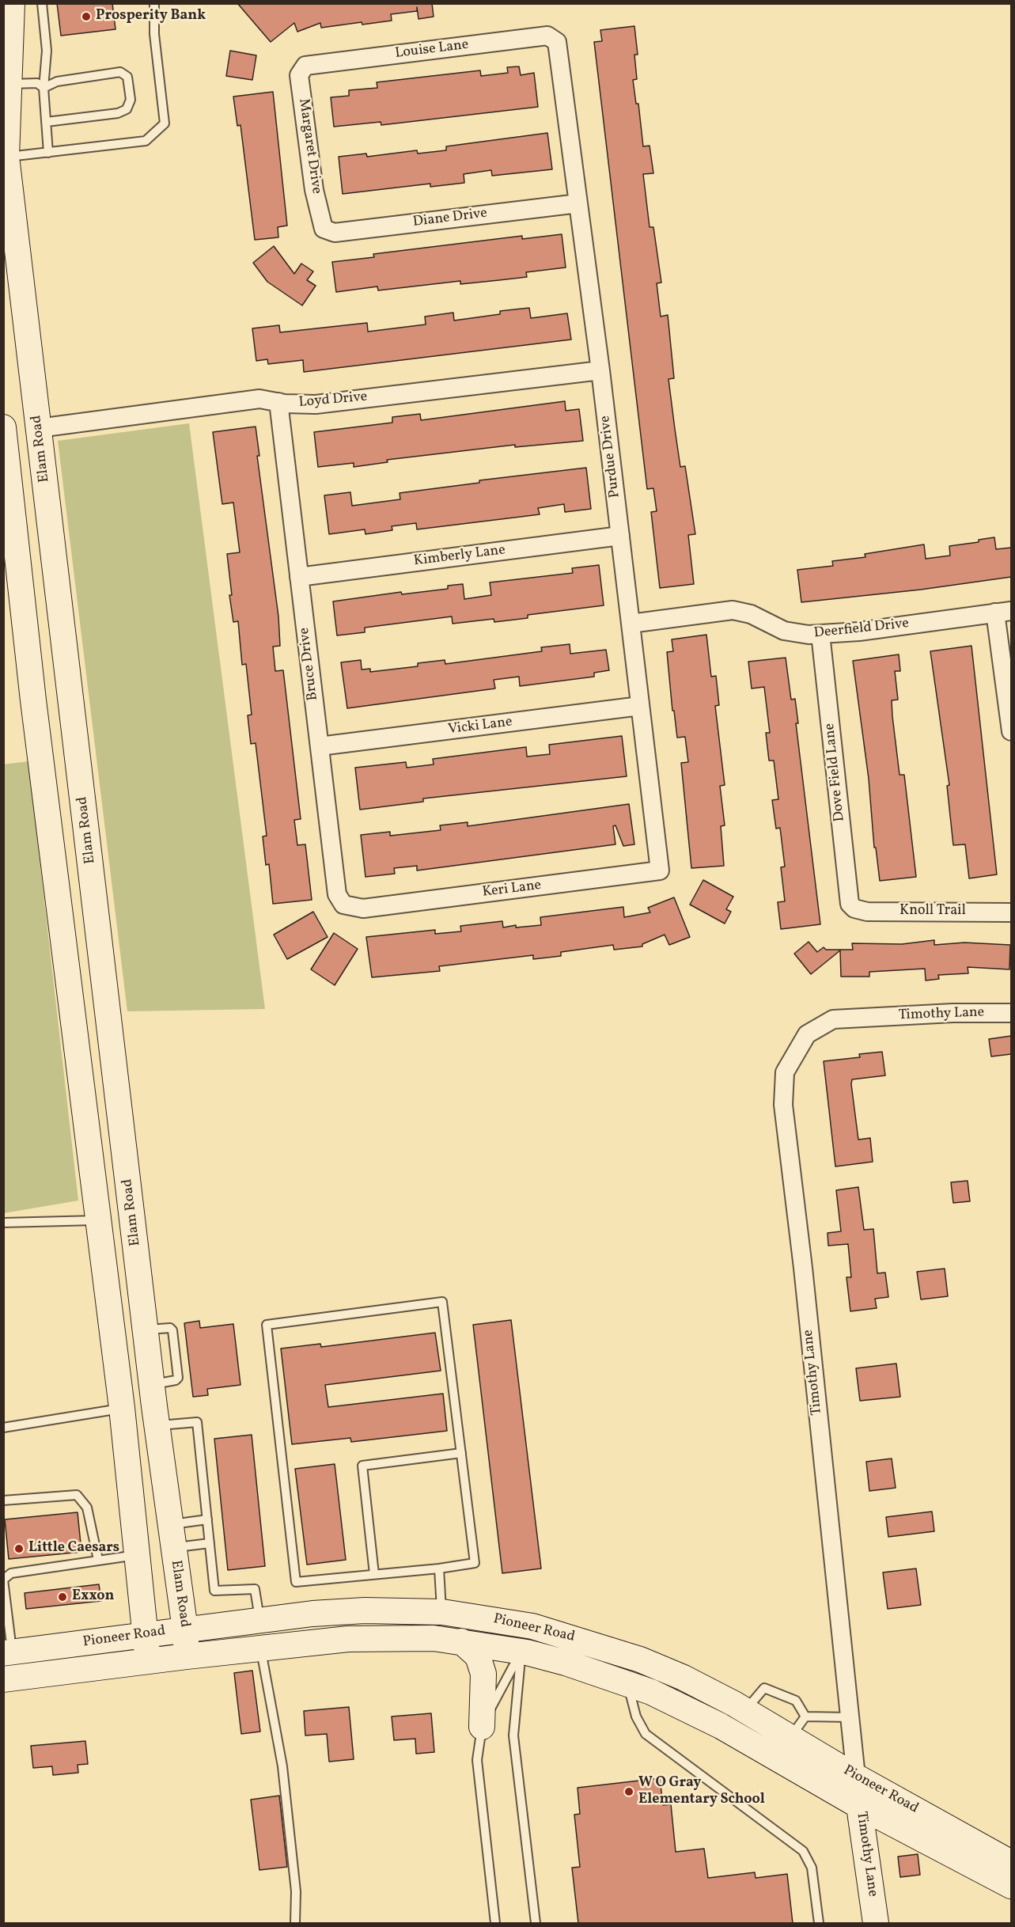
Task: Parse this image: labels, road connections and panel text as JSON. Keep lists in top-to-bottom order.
{
  "streets": {
    "main road": ["Elam Road", "Timothy Lane", "Pioneer Road"],
    "street": [
      "Louise Lane",
      "Margaret Drive",
      "Diane Drive",
      "Loyd Drive",
      "Purdue Drive",
      "Kimberly Lane",
      "Deerfield Drive",
      "Bruce Drive",
      "Vicki Lane",
      "Dove Field Lane",
      "Keri Lane",
      "Knoll Trail"
    ]
  },
  "crossings": [
    ["Louise Lane", "Margaret Drive"],
    ["Louise Lane", "Purdue Drive"],
    ["Margaret Drive", "Diane Drive"],
    ["Diane Drive", "Purdue Drive"],
    ["Loyd Drive", "Elam Road"],
    ["Loyd Drive", "Purdue Drive"],
    ["Loyd Drive", "Bruce Drive"],
    ["Elam Road", "Pioneer Road"],
    ["Purdue Drive", "Kimberly Lane"],
    ["Purdue Drive", "Deerfield Drive"],
    ["Purdue Drive", "Vicki Lane"],
    ["Purdue Drive", "Keri Lane"],
    ["Kimberly Lane", "Bruce Drive"],
    ["Deerfield Drive", "Dove Field Lane"],
    ["Bruce Drive", "Vicki Lane"],
    ["Bruce Drive", "Keri Lane"],
    ["Dove Field Lane", "Knoll Trail"],
    ["Timothy Lane", "Pioneer Road"]
  ],
  "places": [
    "Prosperity Bank",
    "Little Caesars",
    "Exxon",
    "W O Gray Elementary School"
  ]
}
